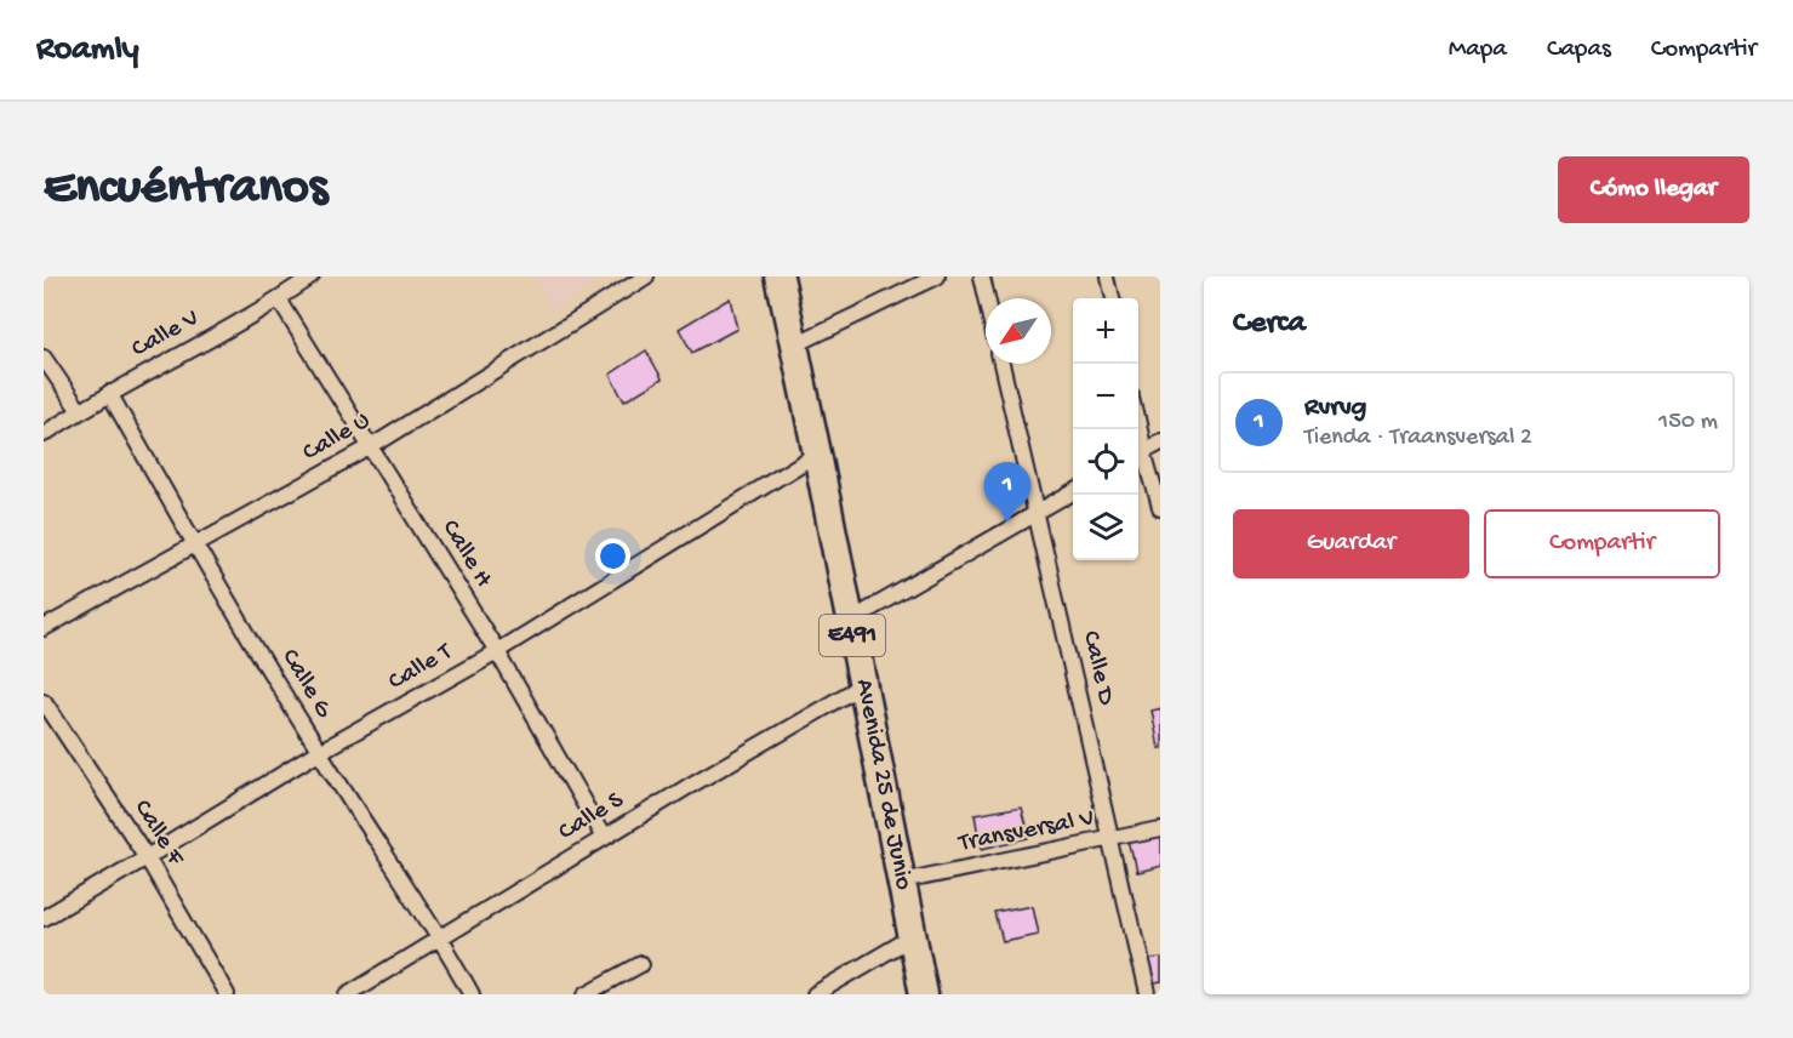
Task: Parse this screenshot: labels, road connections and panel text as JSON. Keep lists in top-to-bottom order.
{
  "streets": {
    "highway": ["E491", "Avenida 25 de Junio"],
    "street": [
      "Calle V",
      "Calle U",
      "Calle H",
      "Calle T",
      "Calle D",
      "Calle G",
      "Calle S",
      "Transversal V",
      "Calle F"
    ]
  },
  "crossings": [
    ["Calle V", "Calle H"],
    ["Calle V", "Calle G"],
    ["Calle U", "Calle H"],
    ["Calle U", "Calle G"],
    ["Calle H", "Calle T"],
    ["Calle H", "Calle S"],
    ["Calle T", "Calle G"],
    ["Calle T", "Avenida 25 de Junio"],
    ["Calle T", "Calle F"],
    ["Calle D", "Transversal V"],
    ["Calle G", "Calle S"],
    ["Avenida 25 de Junio", "Calle S"],
    ["Avenida 25 de Junio", "Transversal V"]
  ],
  "north": "bottom left",
  "page": {
    "header": "Roamly",
    "nav": ["Mapa", "Capas", "Compartir"],
    "buttons": [
      "Cómo llegar",
      ["Guardar", "Compartir"]
    ],
    "title": "Encuéntranos",
    "heading": "Cerca",
    "map_buttons": ["+", "−"],
    "list": [
      {
        "mark": "1",
        "name": "Rvrvg",
        "note": "Tienda · Traansversal 2",
        "value": "150 m"
      }
    ],
    "pins": "1"
  }
}
